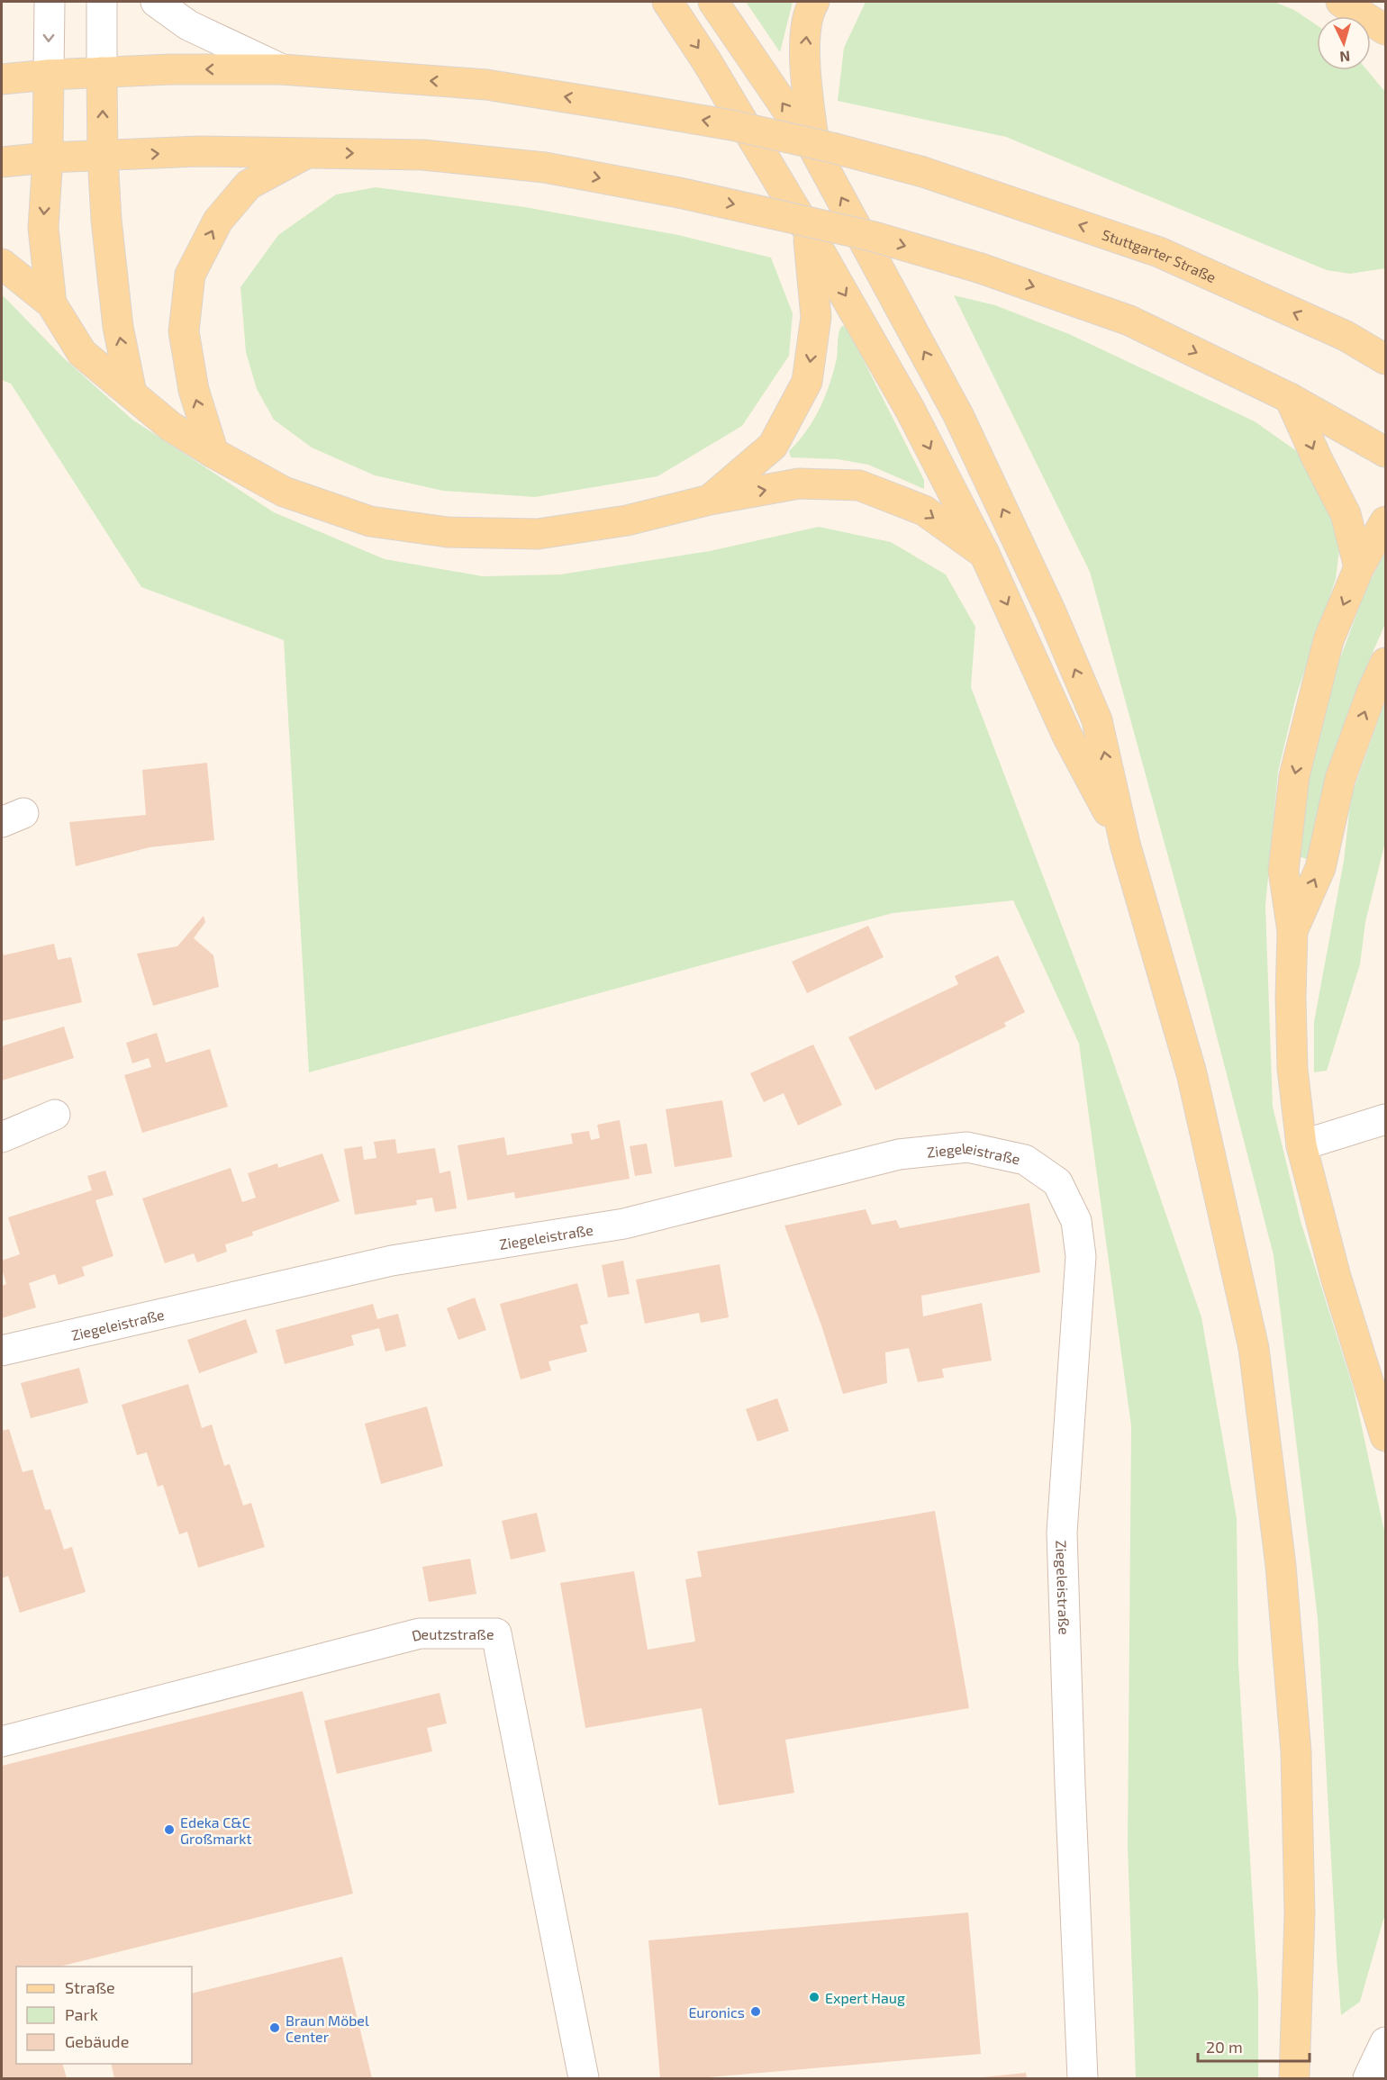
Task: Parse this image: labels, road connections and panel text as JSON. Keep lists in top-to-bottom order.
{
  "streets": {
    "main road": ["Stuttgarter Straße"],
    "street": ["Ziegeleistraße", "Deutzstraße"]
  },
  "places": [
    "Edeka C&C Großmarkt",
    "Expert Haug",
    "Euronics",
    "Braun Möbel Center"
  ],
  "legend": ["Straße", "Park", "Gebäude"],
  "scale_bar": "20 m",
  "north": "bottom"
}
